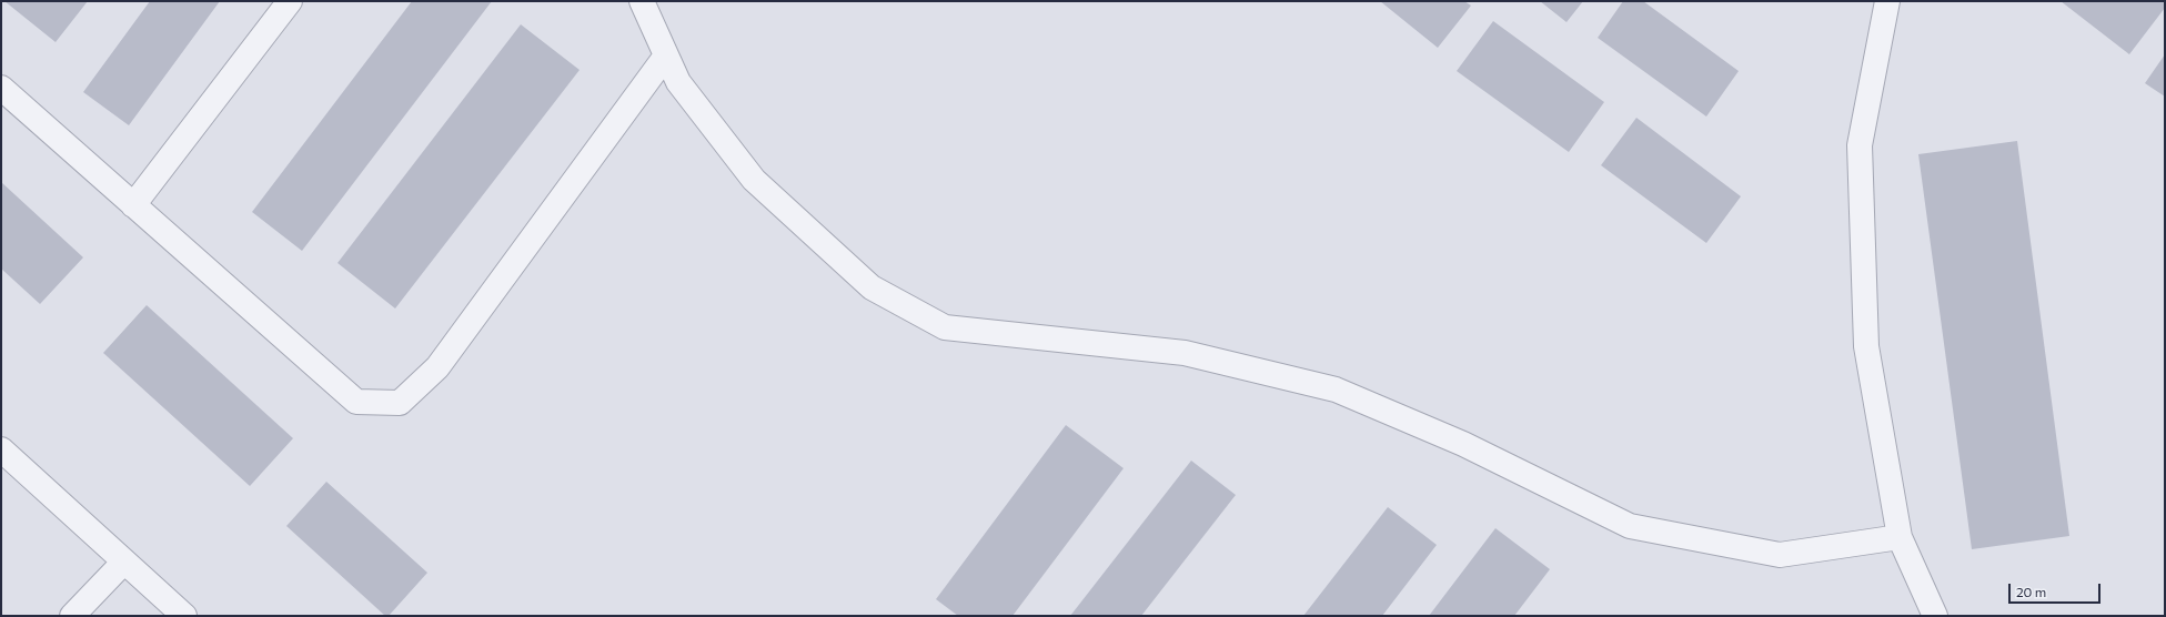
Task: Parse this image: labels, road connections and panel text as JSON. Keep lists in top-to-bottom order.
{
  "scale_bar": "20 m"
}
